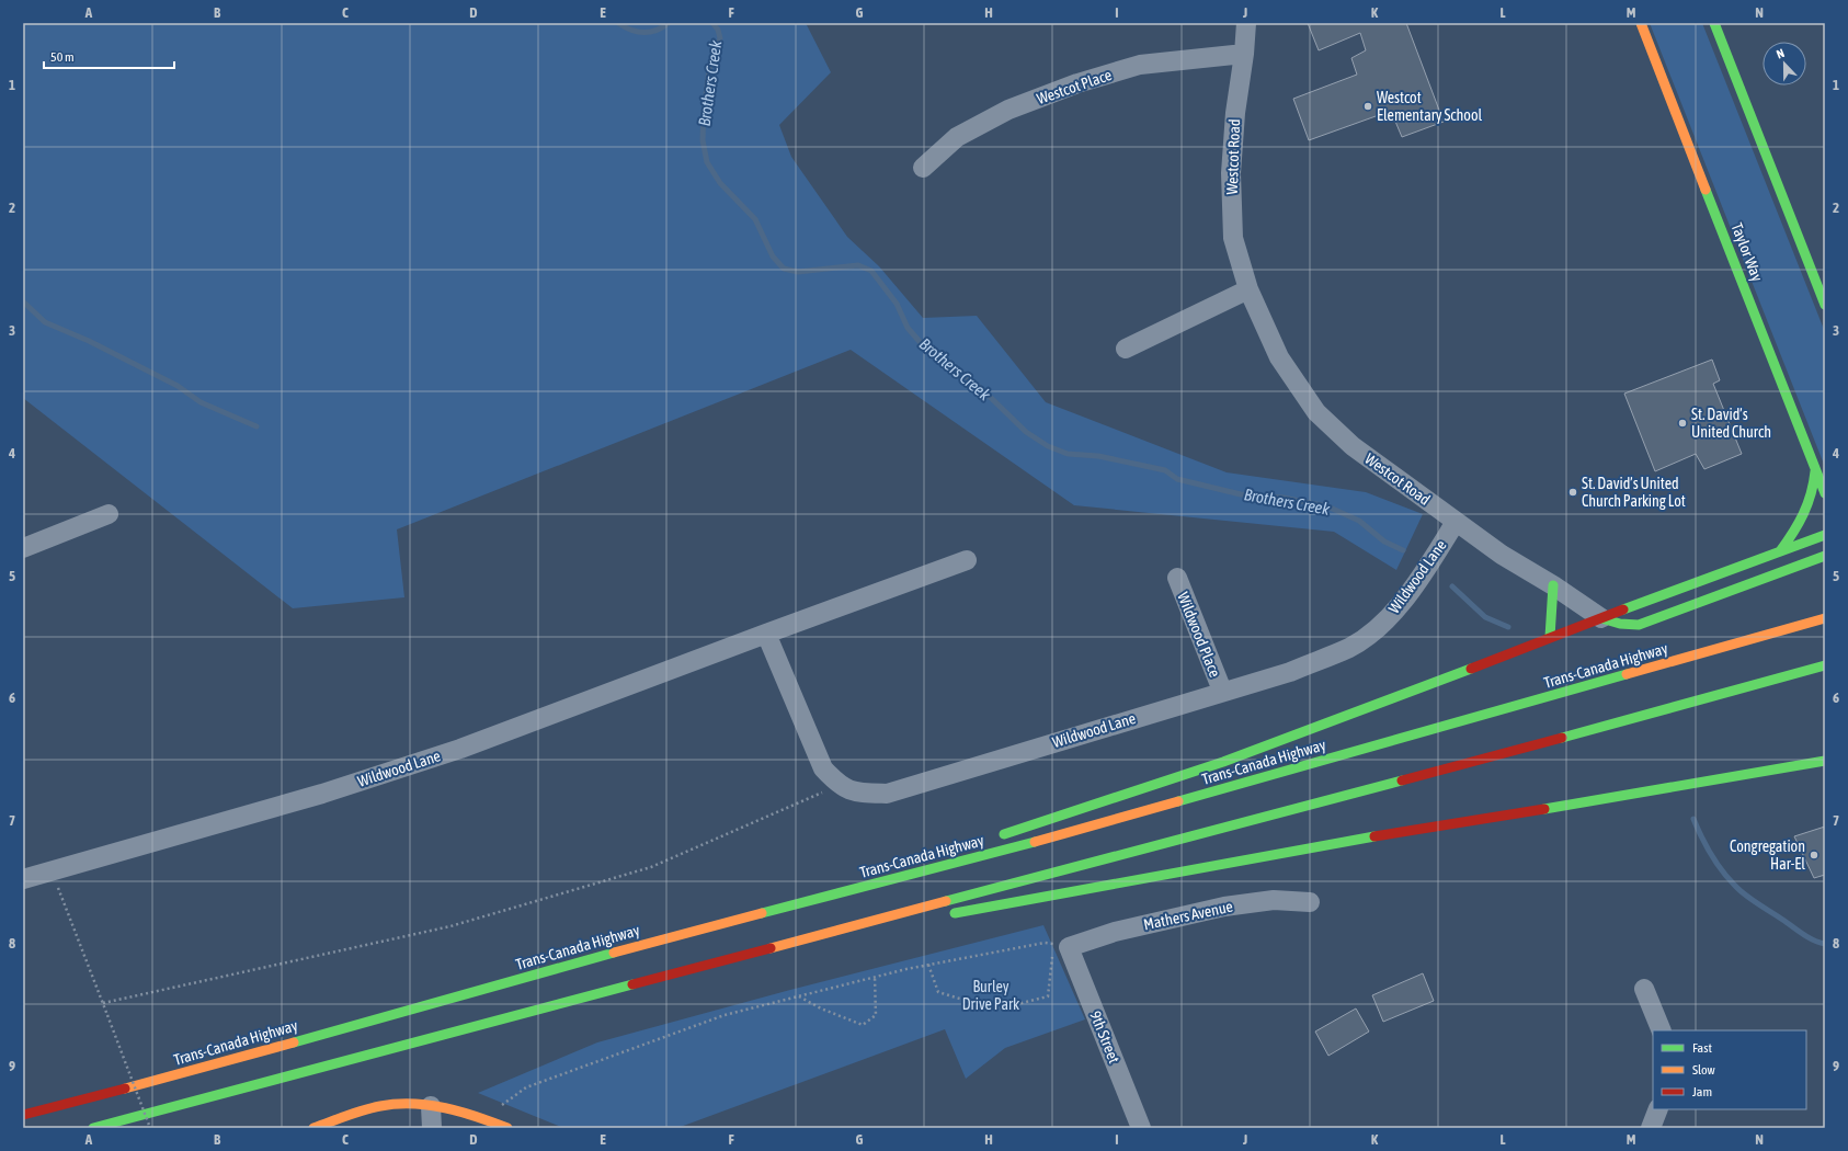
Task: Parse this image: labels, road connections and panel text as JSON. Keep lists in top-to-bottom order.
{
  "streets": {
    "main road": ["Taylor Way", "Trans-Canada Highway"],
    "street": [
      "Westcot Place",
      "Westcot Road",
      "Wildwood Lane",
      "Wildwood Place",
      "Mathers Avenue",
      "9th Street"
    ]
  },
  "crossings": [
    ["Westcot Place", "Westcot Road"],
    ["Westcot Road", "Wildwood Lane"],
    ["Wildwood Lane", "Wildwood Place"],
    ["Mathers Avenue", "9th Street"]
  ],
  "water": ["Brothers Creek"],
  "parks": ["Burley Drive Park"],
  "places": [
    "Westcot Elementary School",
    "St. David’s United Church",
    "St. David’s United Church Parking Lot",
    "Congregation Har-El"
  ],
  "legend": ["Fast", "Slow", "Jam"],
  "scale_bar": "50 m",
  "north": "top",
  "grid": {
    "columns": [
      "A",
      "B",
      "C",
      "D",
      "E",
      "F",
      "G",
      "H",
      "I",
      "J",
      "K",
      "L",
      "M",
      "N"
    ],
    "rows": [
      "1",
      "2",
      "3",
      "4",
      "5",
      "6",
      "7",
      "8",
      "9"
    ]
  }
}
